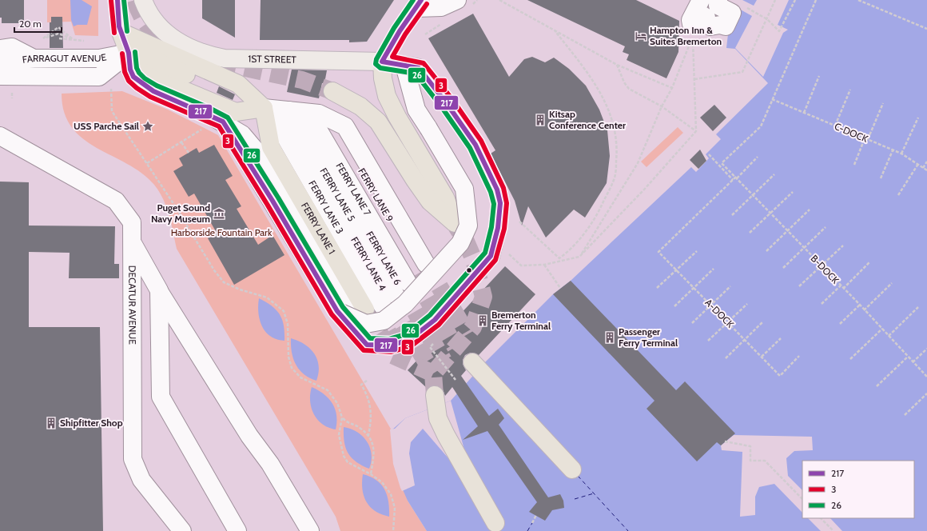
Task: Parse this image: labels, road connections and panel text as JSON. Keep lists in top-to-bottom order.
{
  "streets": {
    "highway": ["FERRY LANE 1"],
    "main road": ["1ST STREET"],
    "street": ["FARRAGUT AVENUE", "FERRY LANE 5", "DECATUR AVENUE"],
    "path": ["C-DOCK", "B-DOCK", "A-DOCK"]
  },
  "crossings": [
    ["FARRAGUT AVENUE", "1ST STREET"],
    ["C-DOCK", "B-DOCK"],
    ["FERRY LANE 5", "FERRY LANE 1"]
  ],
  "parks": ["Harborside Fountain Park"],
  "places": {
    "hotel": ["Hampton Inn & Suites Bremerton"],
    "building": [
      "Kitsap Conference Center",
      "Bremerton Ferry Terminal",
      "Passenger Ferry Terminal",
      "Shipfitter Shop"
    ],
    "place": ["USS Parche Sail"],
    "museum": ["Puget Sound Navy Museum"]
  },
  "lines": ["transit line 217", "transit line 26", "transit line 3"],
  "legend": ["217", "3", "26"],
  "scale_bar": "20 m"
}
